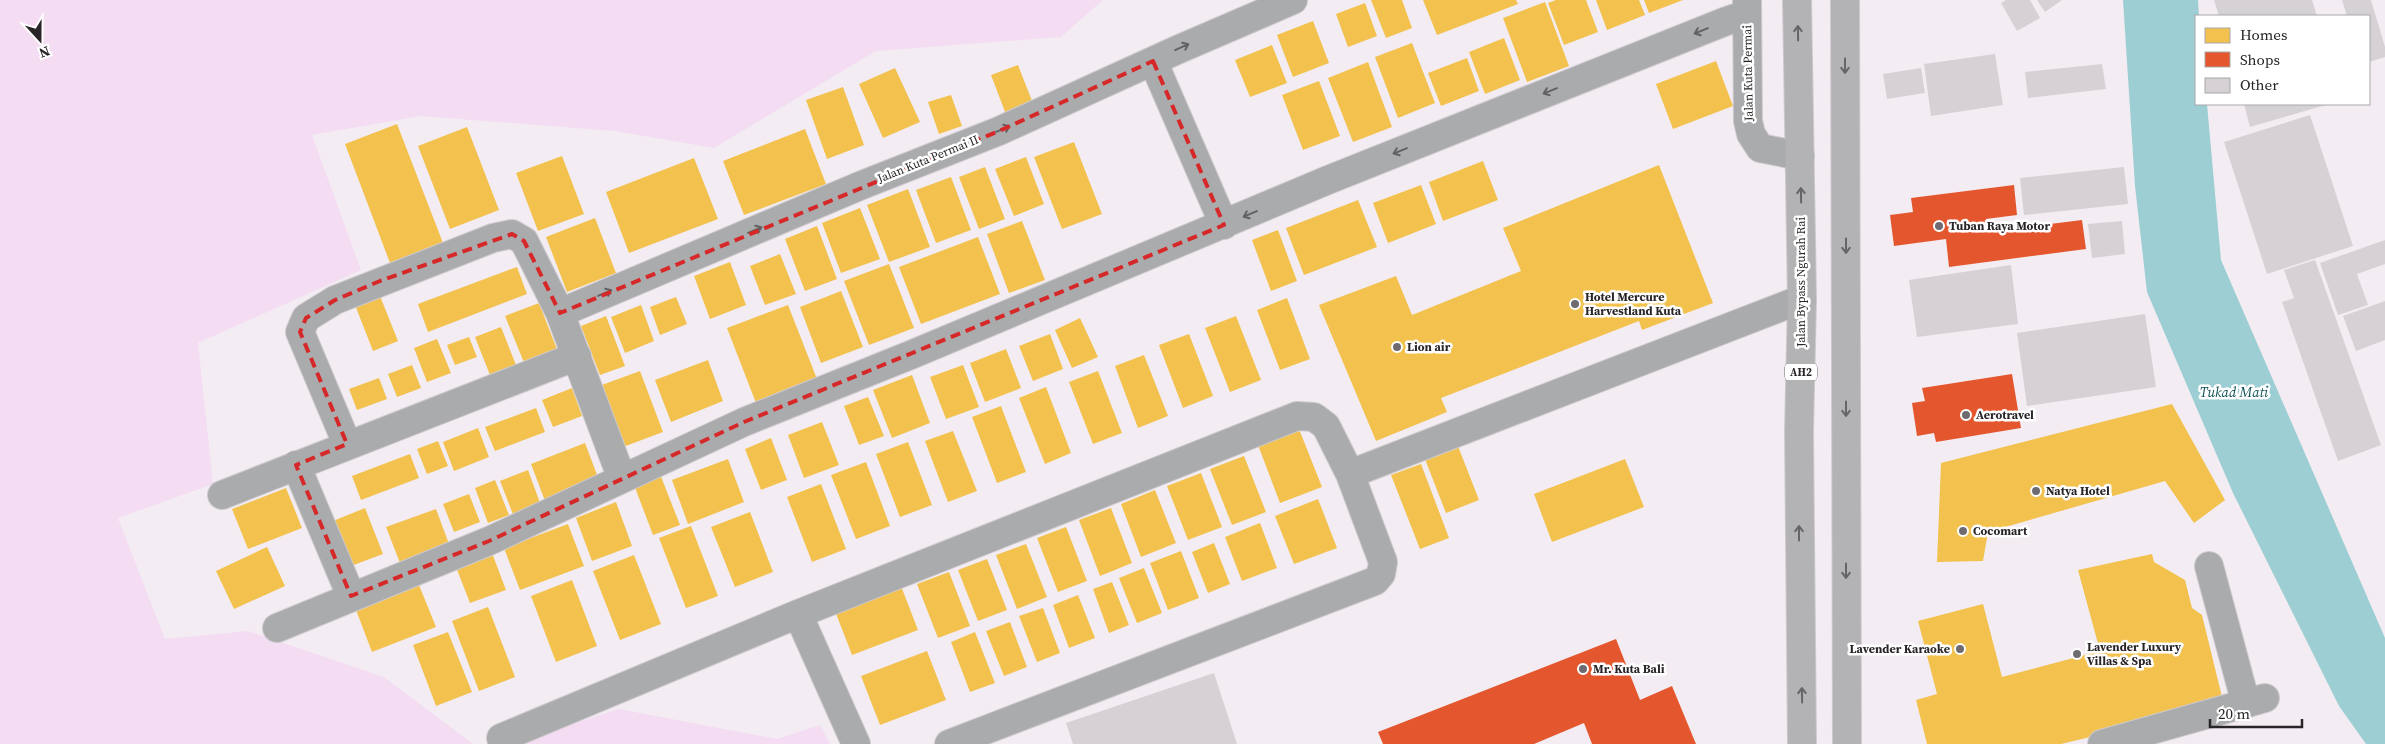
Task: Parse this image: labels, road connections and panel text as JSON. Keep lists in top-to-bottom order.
{
  "streets": {
    "highway": ["Jalan Bypass Ngurah Rai", "AH2"],
    "street": ["Jalan Kuta Permai", "Jalan Kuta Permai II"]
  },
  "crossings": [
    ["Jalan Kuta Permai", "Jalan Bypass Ngurah Rai"]
  ],
  "water": ["Tukad Mati"],
  "places": [
    "Tuban Raya Motor",
    "Hotel Mercure Harvestland Kuta",
    "Lion air",
    "Aerotravel",
    "Natya Hotel",
    "Cocomart",
    "Lavender Karaoke",
    "Lavender Luxury Villas & Spa",
    "Mr. Kuta Bali"
  ],
  "legend": ["Homes", "Shops", "Other"],
  "scale_bar": "20 m",
  "north": "bottom"
}
